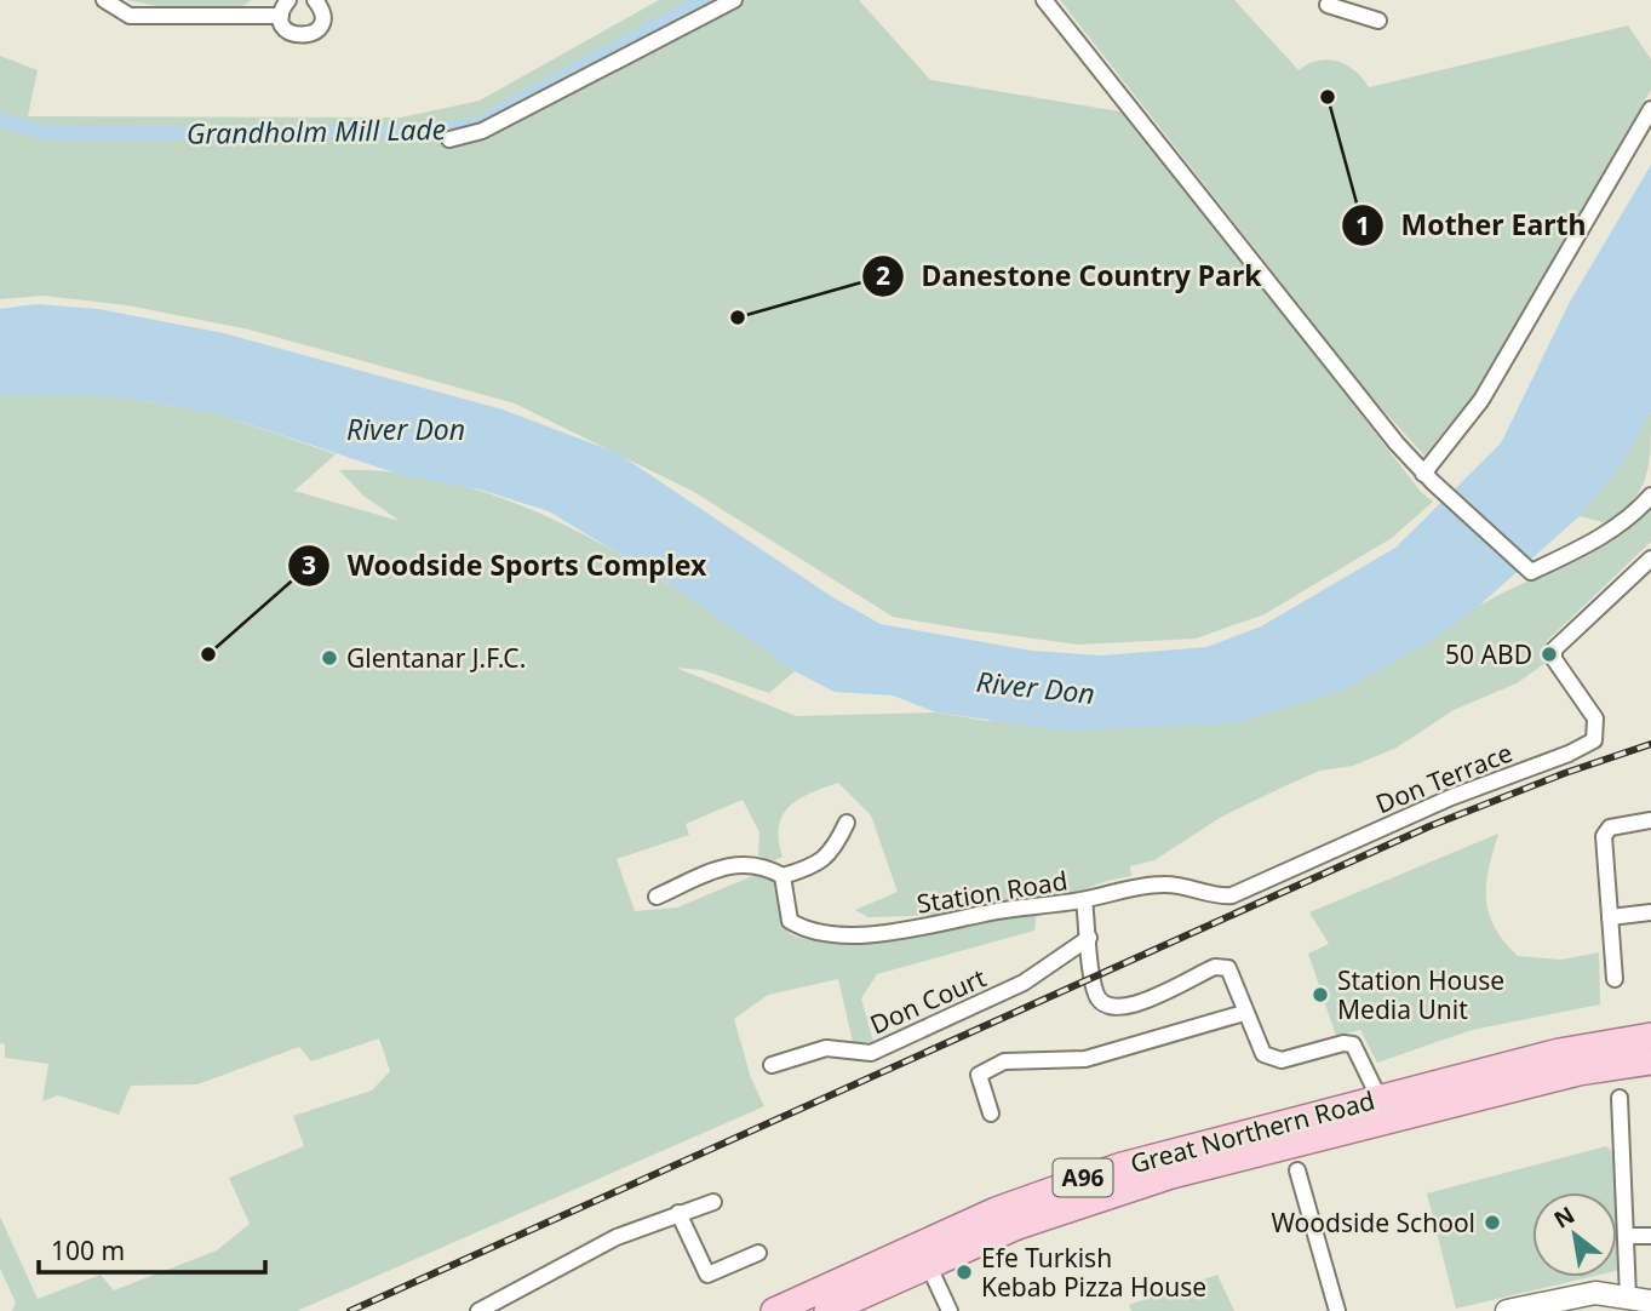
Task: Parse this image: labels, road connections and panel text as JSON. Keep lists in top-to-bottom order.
{
  "streets": {
    "main road": ["Great Northern Road", "A96"],
    "street": ["Don Terrace", "Station Road", "Don Court"]
  },
  "crossings": [
    ["Don Terrace", "Station Road"],
    ["Station Road", "Don Court"],
    ["Station Road", "Great Northern Road"]
  ],
  "water": ["Grandholm Mill Lade", "River Don"],
  "places": [
    "Mother Earth",
    "Danestone Country Park",
    "Woodside Sports Complex",
    "50 ABD",
    "Glentanar J.F.C.",
    "Station House Media Unit",
    "Woodside School",
    "Efe Turkish Kebab Pizza House"
  ],
  "scale_bar": "100 m",
  "north": "top left"
}
